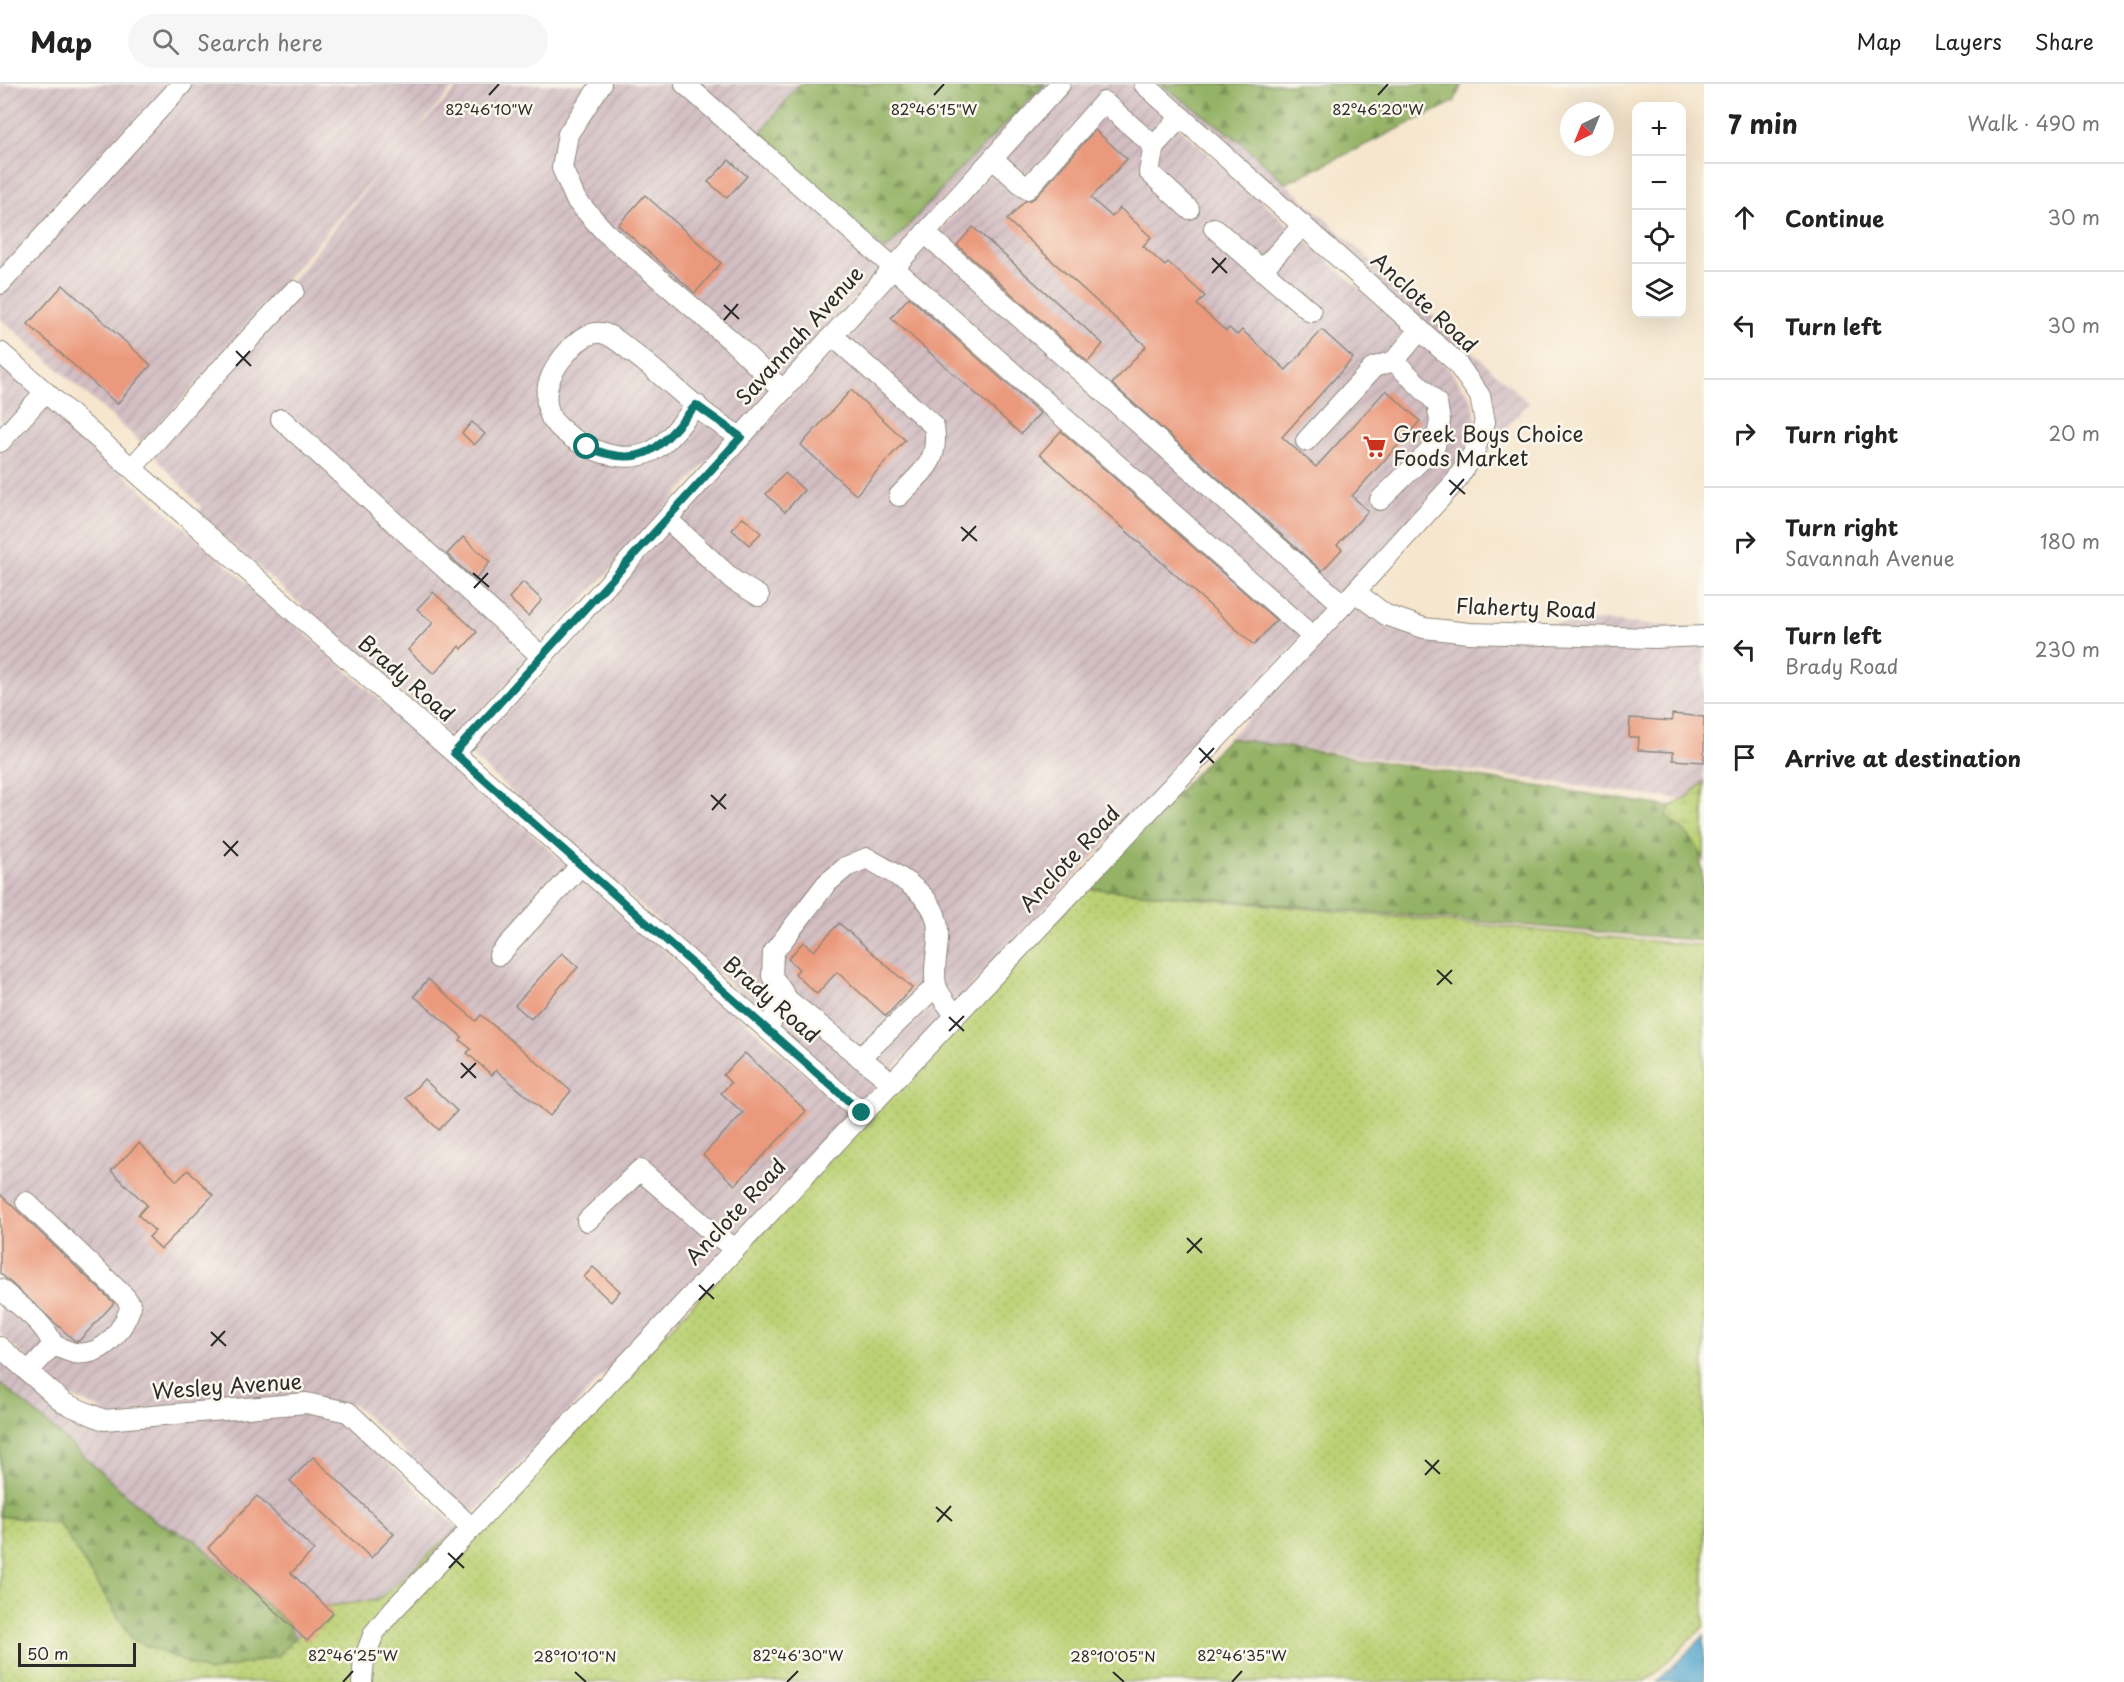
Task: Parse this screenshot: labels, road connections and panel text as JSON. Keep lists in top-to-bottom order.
{
  "streets": {
    "street": [
      "Anclote Road",
      "Savannah Avenue",
      "Flaherty Road",
      "Brady Road",
      "Wesley Avenue"
    ]
  },
  "crossings": [
    ["Anclote Road", "Flaherty Road"],
    ["Anclote Road", "Brady Road"],
    ["Anclote Road", "Wesley Avenue"],
    ["Savannah Avenue", "Flaherty Road"],
    ["Savannah Avenue", "Brady Road"]
  ],
  "places": {
    "supermarket": ["Greek Boys Choice Foods Market"]
  },
  "scale_bar": "50 m",
  "north": "bottom left",
  "page": {
    "header": "Map",
    "search": "Search here",
    "nav": ["Map", "Layers", "Share"],
    "heading": ["7 min", "Walk · 490 m"],
    "map_buttons": ["+", "−"],
    "list": [
      ["Continue", "30 m"],
      ["Turn left", "30 m"],
      ["Turn right", "20 m"],
      ["Turn right", "Savannah Avenue", "180 m"],
      ["Turn left", "Brady Road", "230 m"],
      "Arrive at destination"
    ],
    "scale": "50 m"
  },
  "coordinates": [
    "82°46'10\"W",
    "82°46'15\"W",
    "82°46'20\"W",
    "82°46'25\"W",
    "82°46'30\"W",
    "82°46'35\"W",
    "28°10'10\"N",
    "28°10'05\"N"
  ]
}
